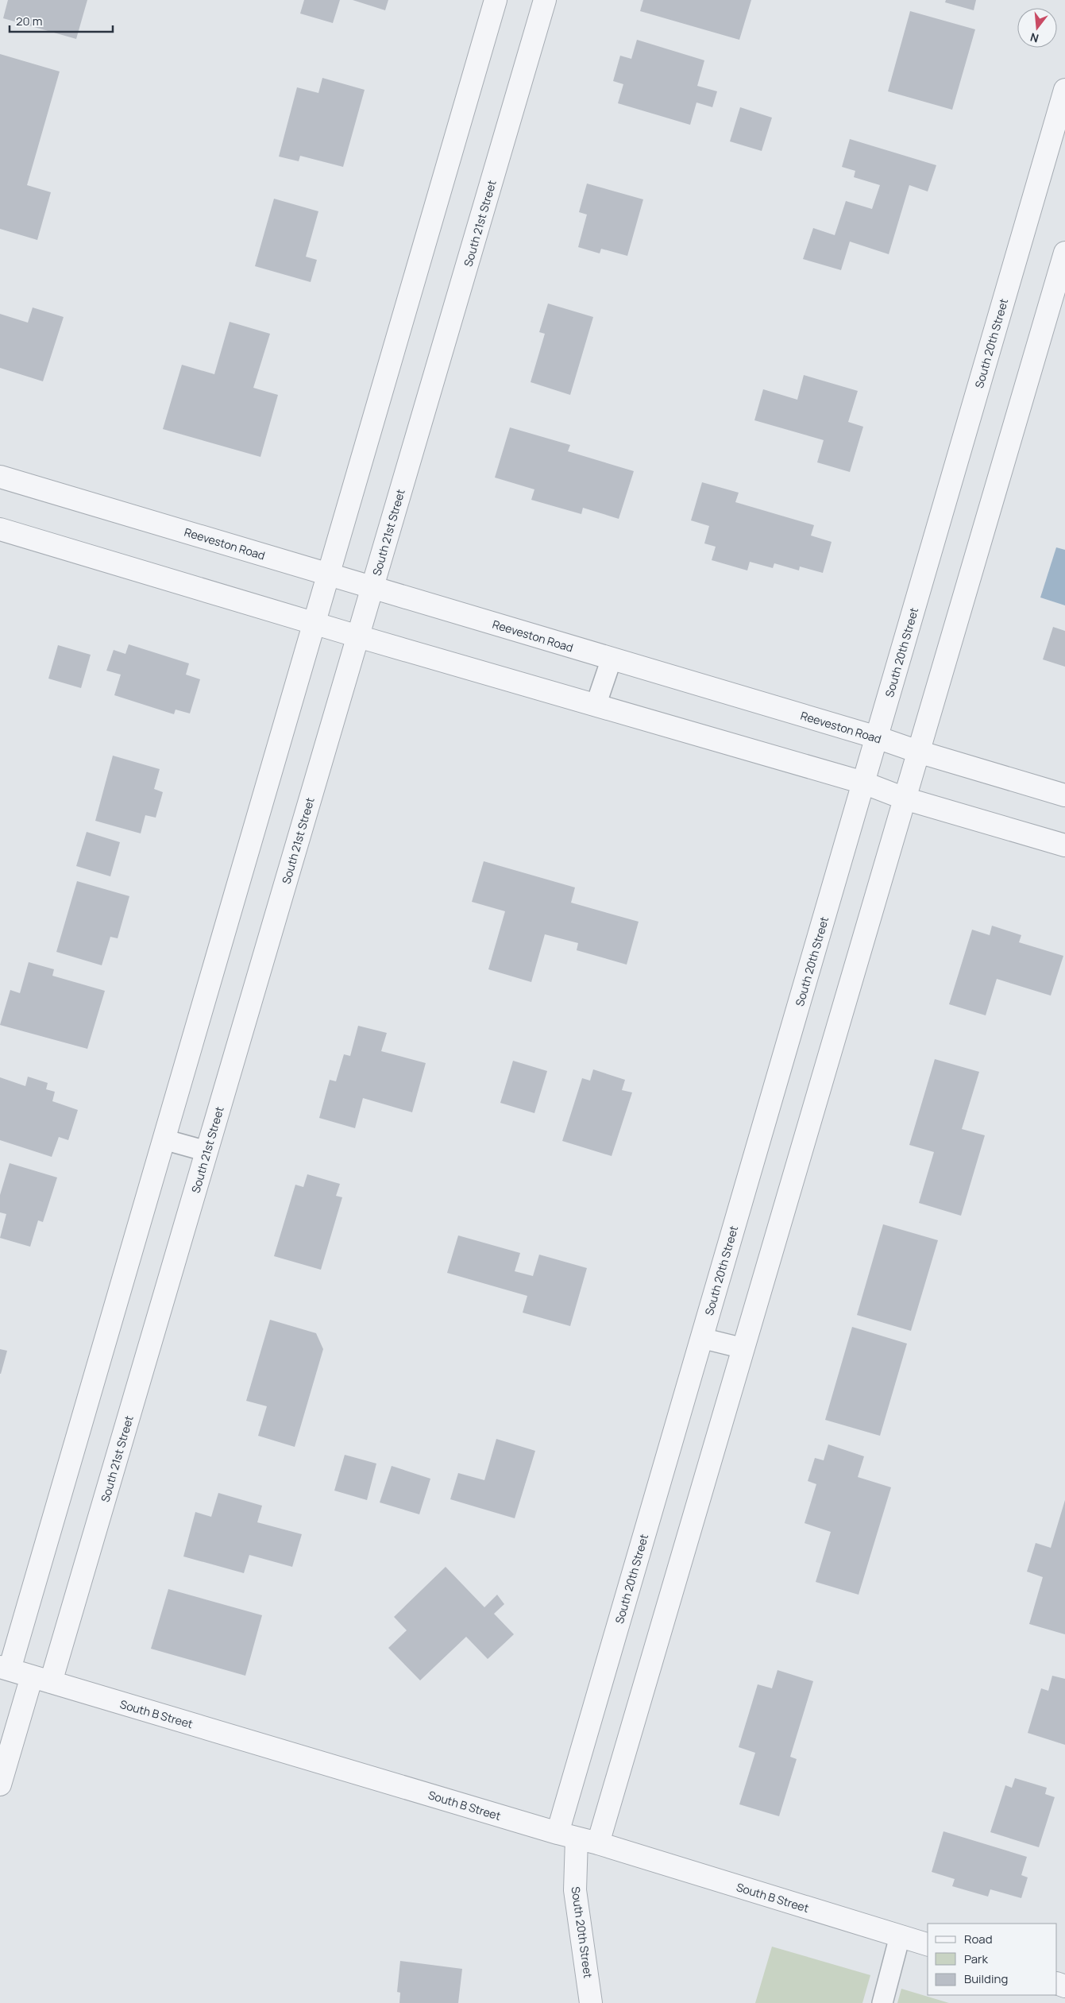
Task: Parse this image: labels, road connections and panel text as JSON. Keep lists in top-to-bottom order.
{
  "streets": {
    "street": [
      "South 21st Street",
      "South 20th Street",
      "Reeveston Road",
      "South B Street"
    ]
  },
  "crossings": [
    ["South 21st Street", "Reeveston Road"],
    ["South 21st Street", "South B Street"],
    ["South 20th Street", "Reeveston Road"],
    ["South 20th Street", "South B Street"]
  ],
  "legend": ["Road", "Park", "Building"],
  "scale_bar": "20 m",
  "north": "bottom"
}
